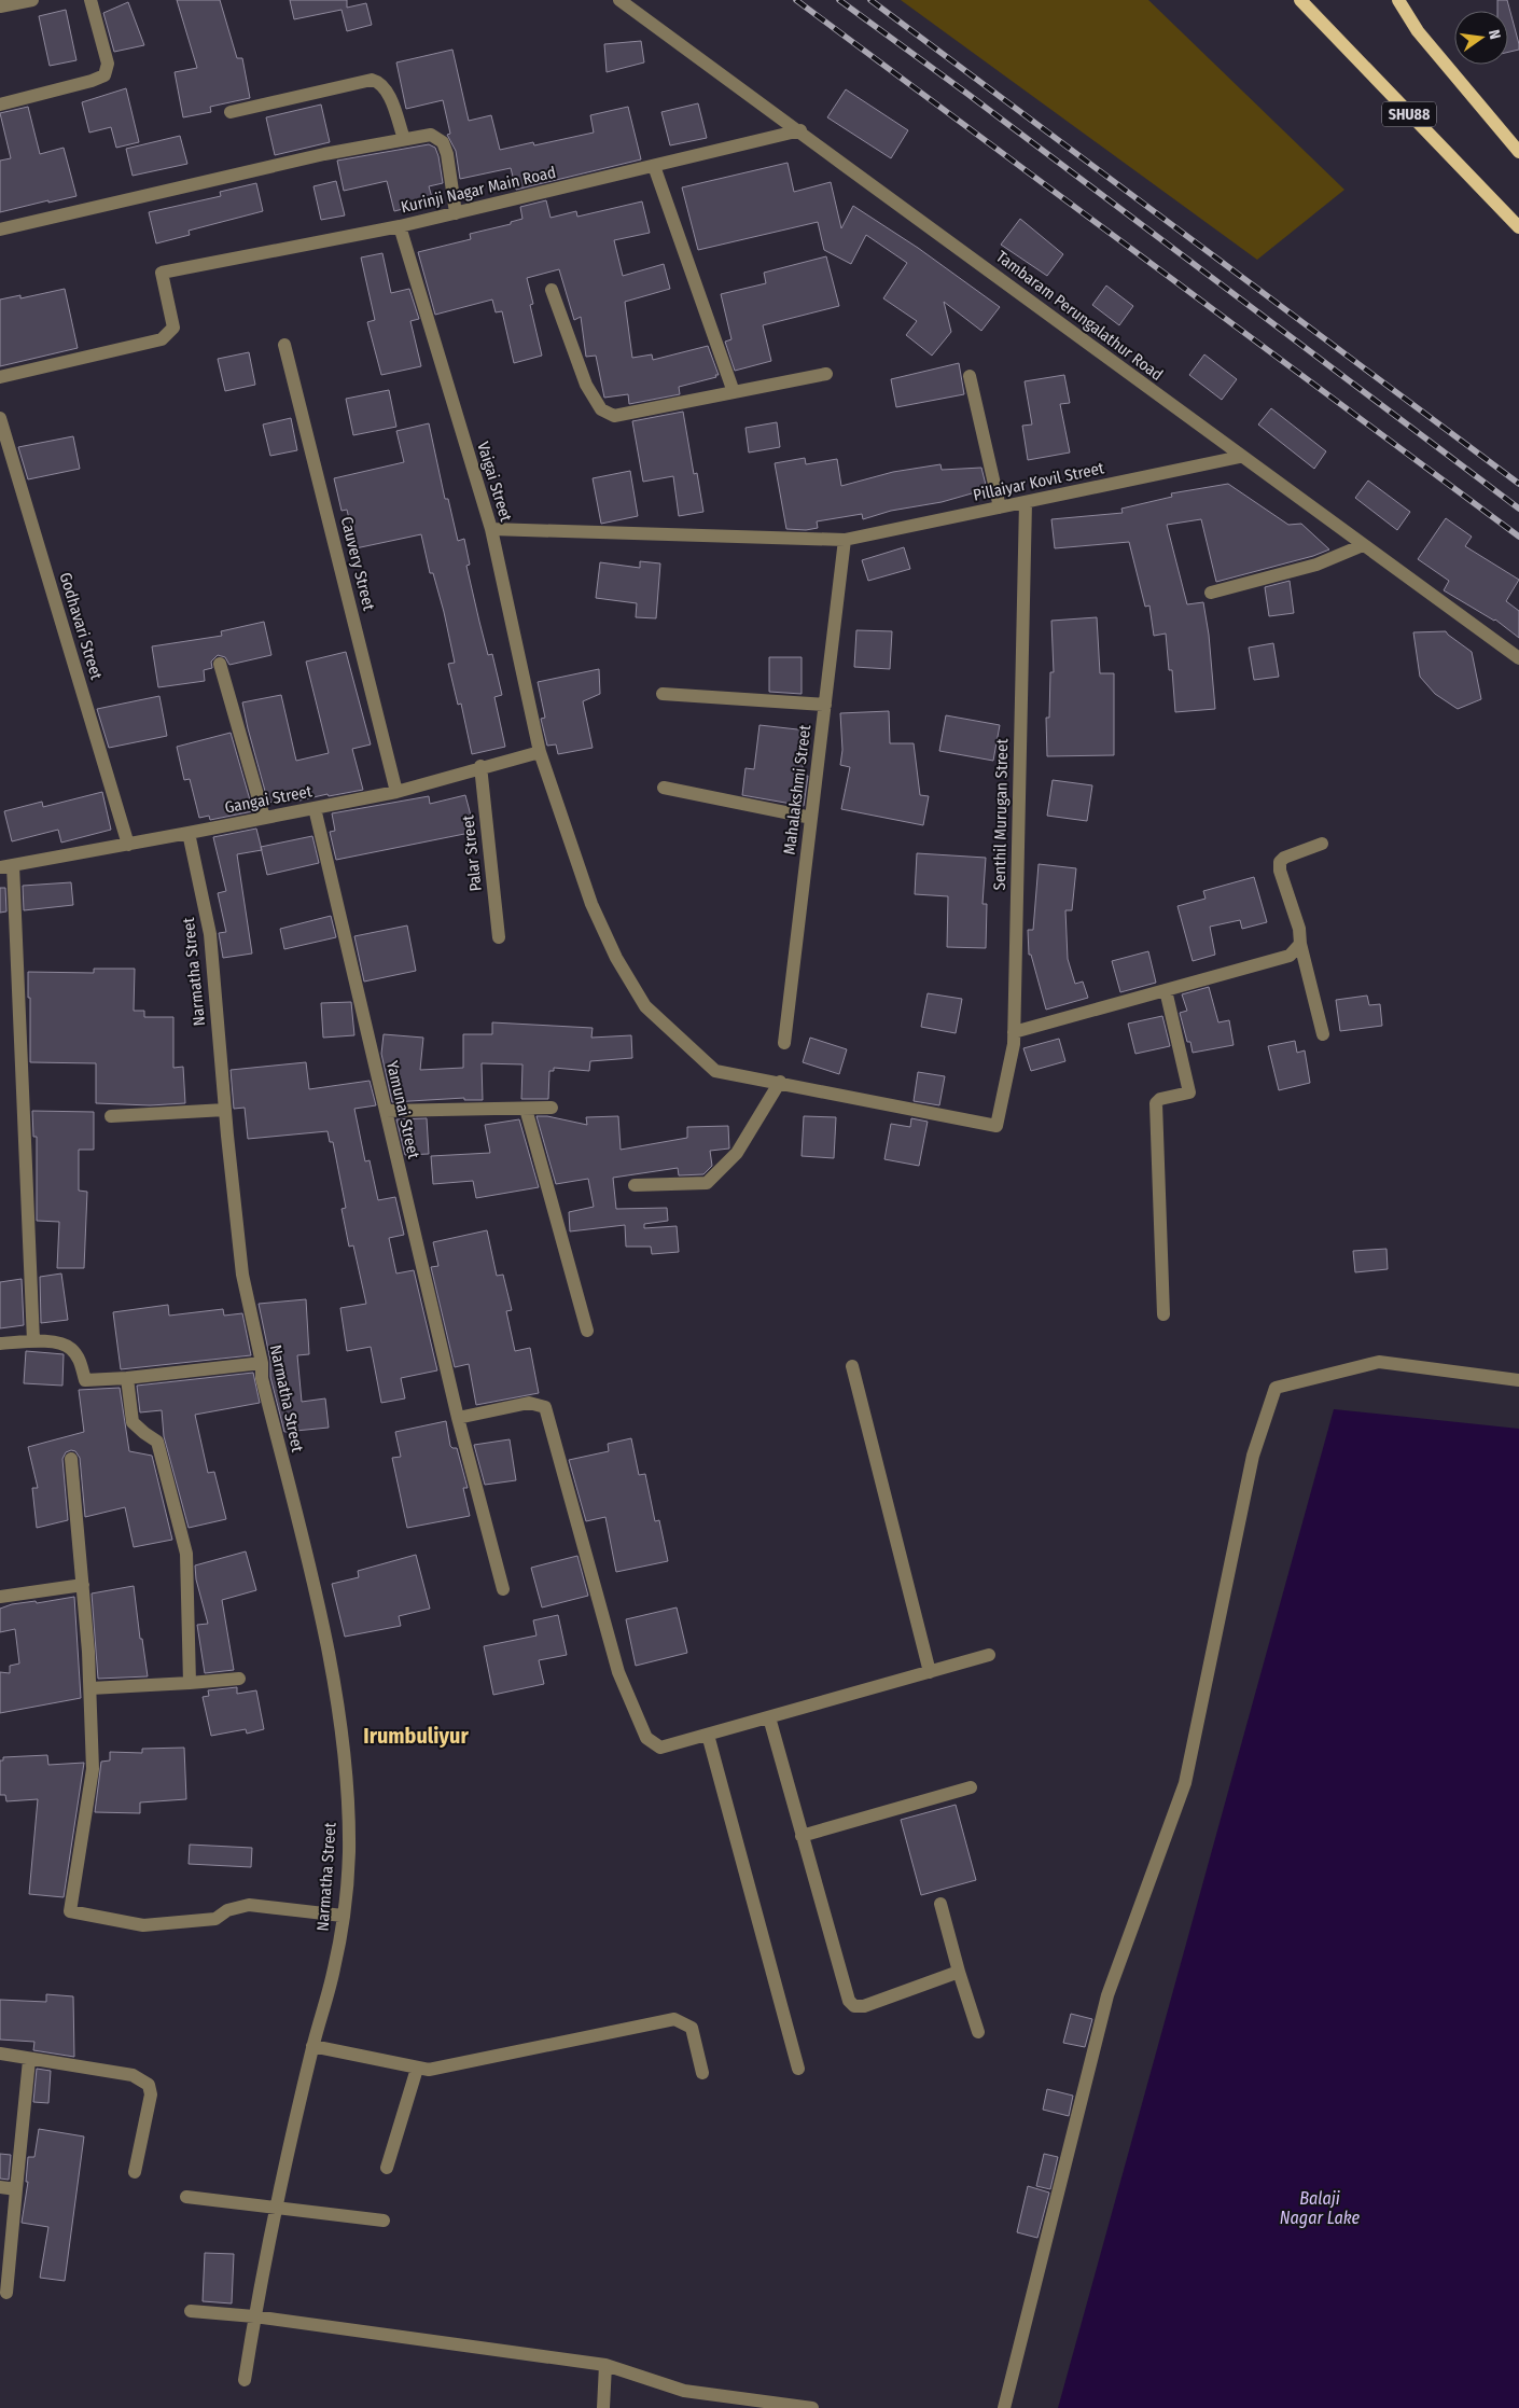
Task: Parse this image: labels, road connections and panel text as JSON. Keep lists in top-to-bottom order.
{
  "streets": {
    "main road": ["SHU88"],
    "street": [
      "Kurinji Nagar Main Road",
      "Tambaram Perungalathur Road",
      "Vaigai Street",
      "Pillaiyar Kovil Street",
      "Cauvery Street",
      "Godhavari Street",
      "Mahalakshmi Street",
      "Gangai Street",
      "Senthil Murugan Street",
      "Palar Street",
      "Narmatha Street",
      "Yamunai Street"
    ]
  },
  "crossings": [
    ["Kurinji Nagar Main Road", "Tambaram Perungalathur Road"],
    ["Kurinji Nagar Main Road", "Vaigai Street"],
    ["Tambaram Perungalathur Road", "Pillaiyar Kovil Street"],
    ["Vaigai Street", "Pillaiyar Kovil Street"],
    ["Vaigai Street", "Gangai Street"],
    ["Vaigai Street", "Senthil Murugan Street"],
    ["Pillaiyar Kovil Street", "Mahalakshmi Street"],
    ["Pillaiyar Kovil Street", "Senthil Murugan Street"],
    ["Cauvery Street", "Gangai Street"],
    ["Godhavari Street", "Gangai Street"],
    ["Gangai Street", "Palar Street"],
    ["Gangai Street", "Narmatha Street"],
    ["Gangai Street", "Yamunai Street"]
  ],
  "districts": ["Irumbuliyur"],
  "water": ["Balaji Nagar Lake"],
  "north": "right"
}
